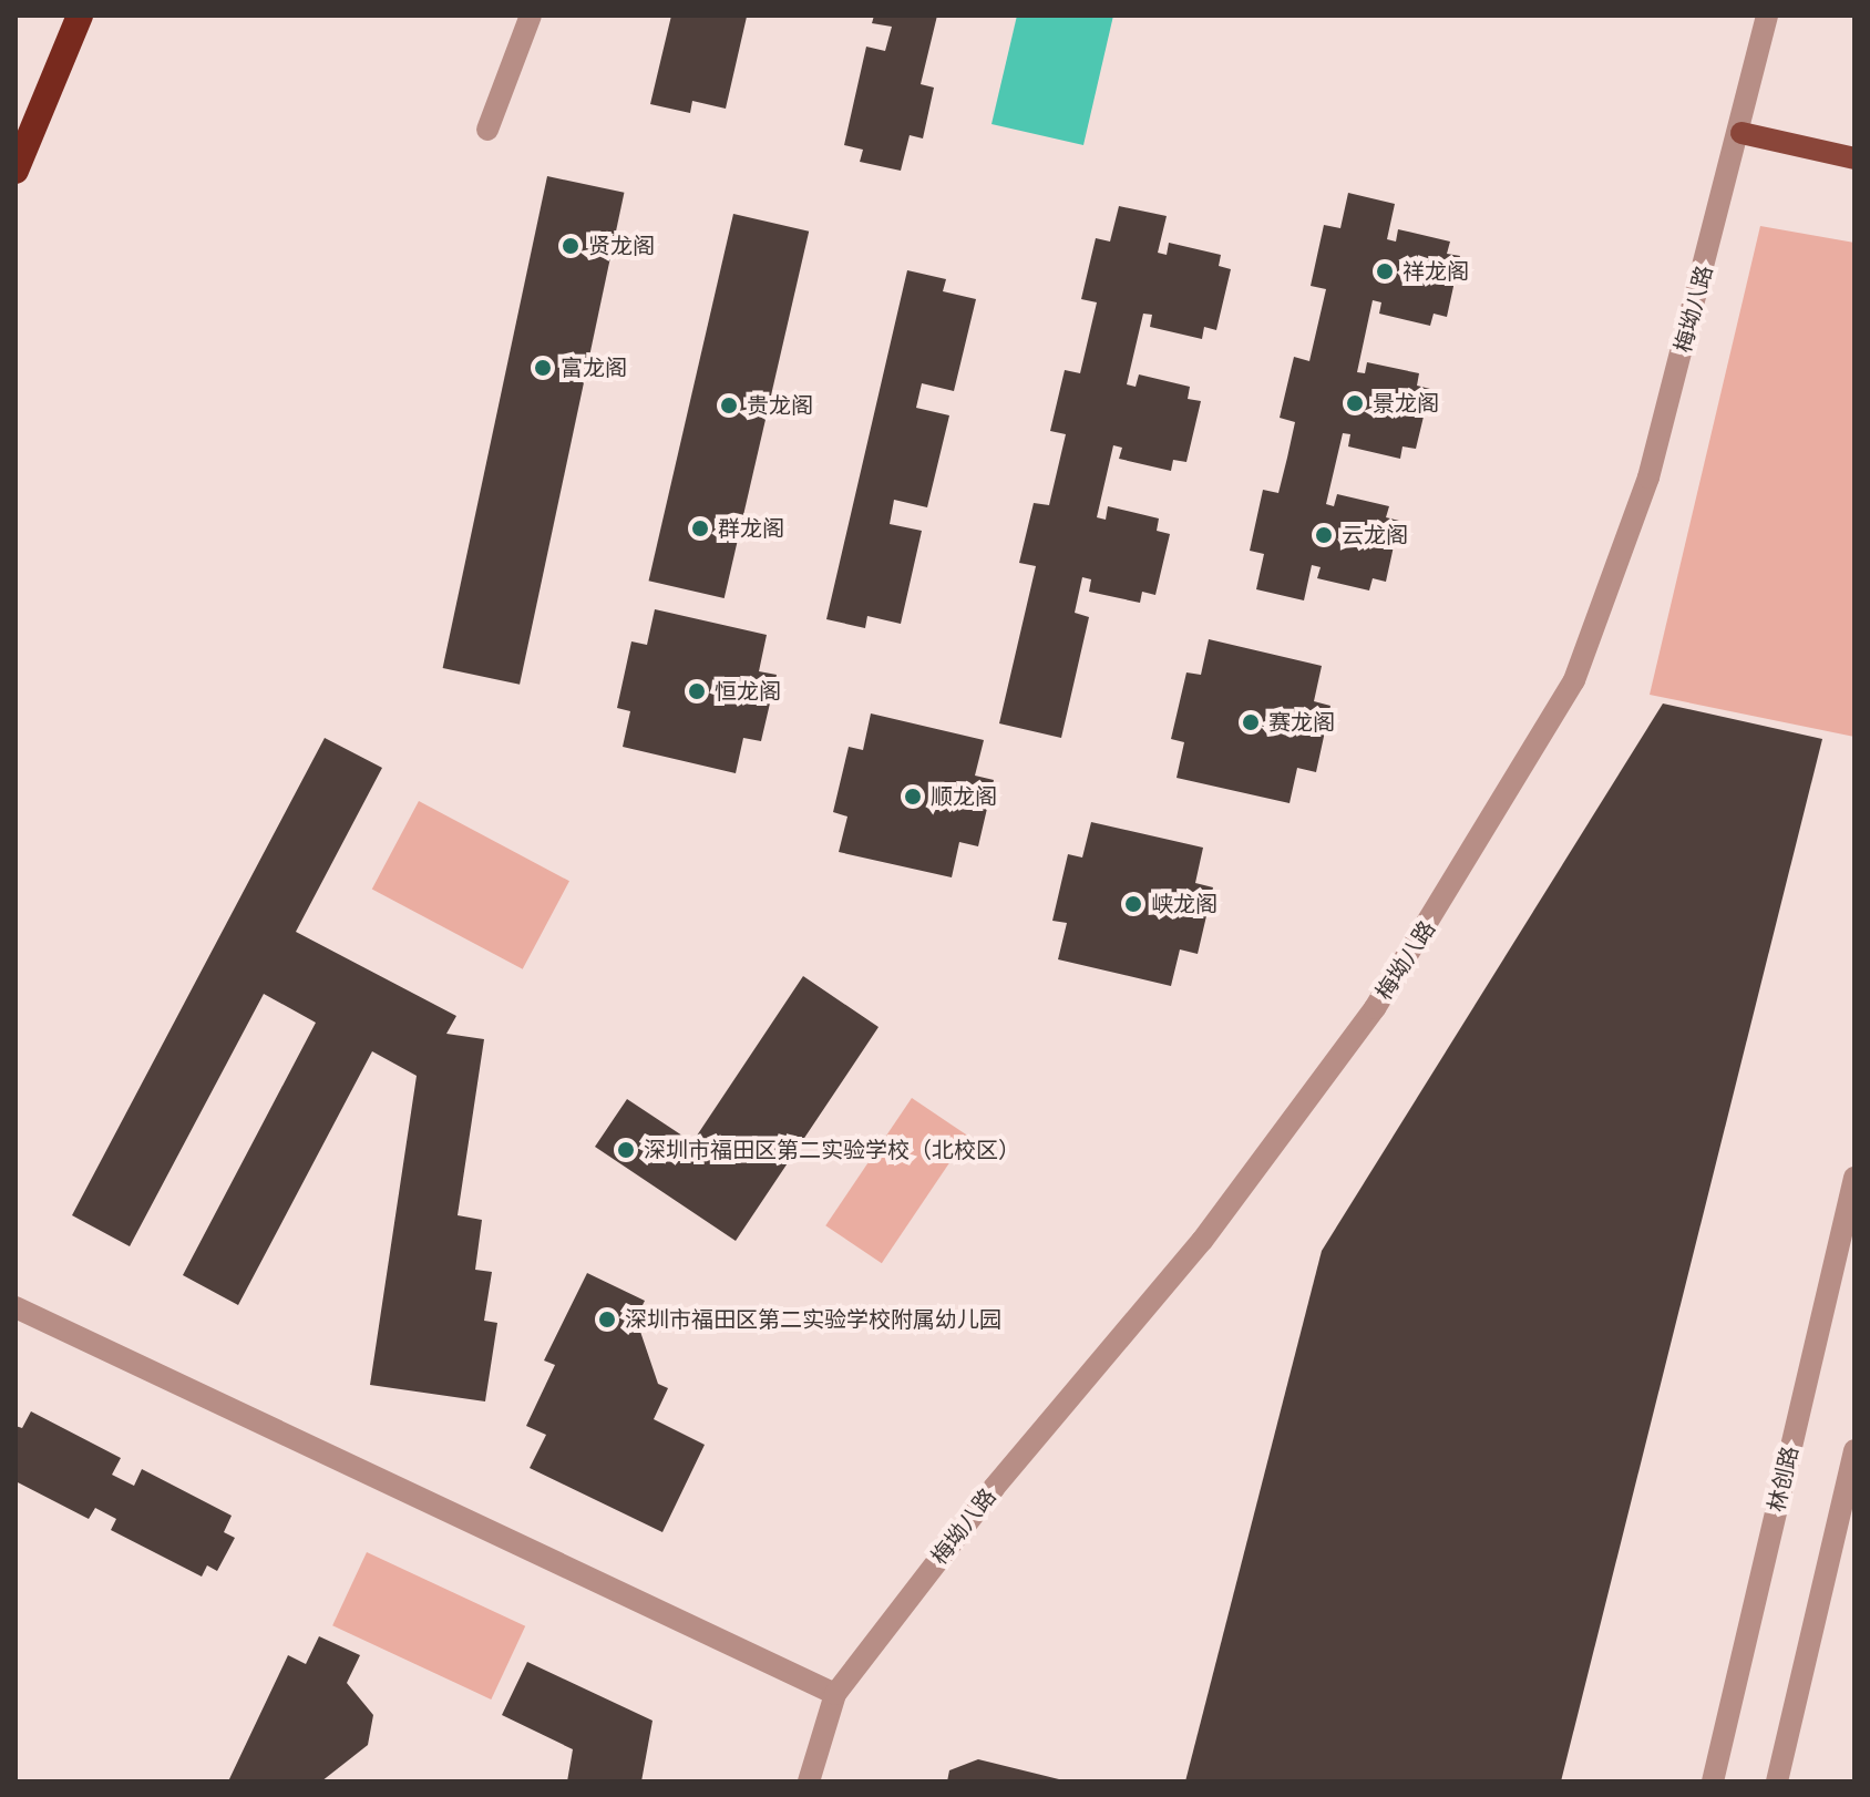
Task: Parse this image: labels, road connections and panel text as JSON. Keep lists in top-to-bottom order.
{
  "streets": {
    "street": ["梅坳八路", "林创路"]
  },
  "places": [
    "贤龙阁",
    "祥龙阁",
    "富龙阁",
    "景龙阁",
    "贵龙阁",
    "群龙阁",
    "云龙阁",
    "恒龙阁",
    "赛龙阁",
    "顺龙阁",
    "峡龙阁",
    "深圳市福田区第二实验学校（北校区）",
    "深圳市福田区第二实验学校附属幼儿园"
  ]
}
